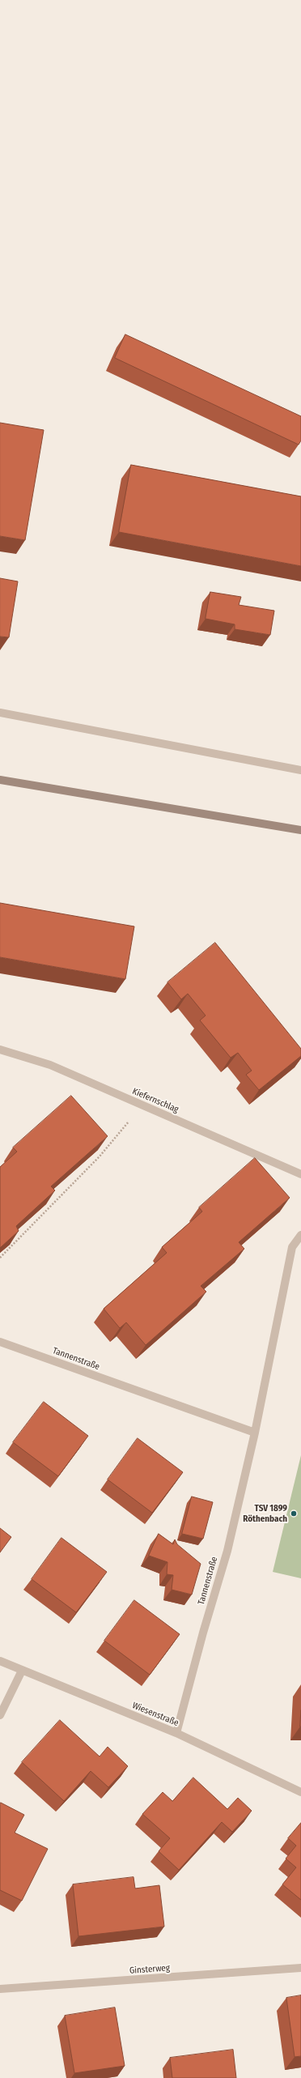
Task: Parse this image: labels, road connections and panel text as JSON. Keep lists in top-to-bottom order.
{
  "streets": {
    "street": [
      "Kiefernschlag",
      "Tannenstraße",
      "Wiesenstraße",
      "Ginsterweg"
    ]
  },
  "crossings": [
    ["Tannenstraße", "Wiesenstraße"]
  ],
  "places": ["TSV 1899 Röthenbach"]
}
